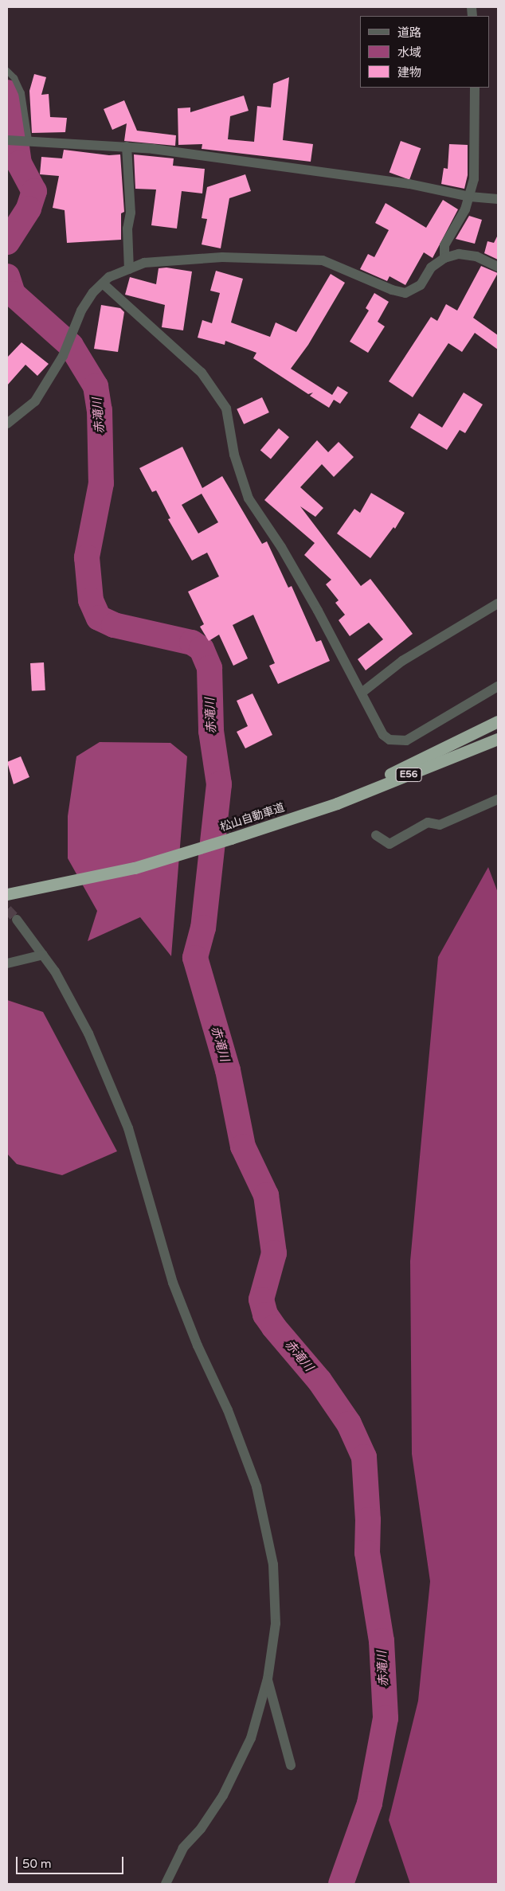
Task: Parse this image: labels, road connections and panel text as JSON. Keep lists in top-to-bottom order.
{
  "streets": {
    "highway": ["E56", "松山自動車道"]
  },
  "water": ["赤滝川"],
  "legend": ["道路", "水域", "建物"],
  "scale_bar": "50 m"
}
